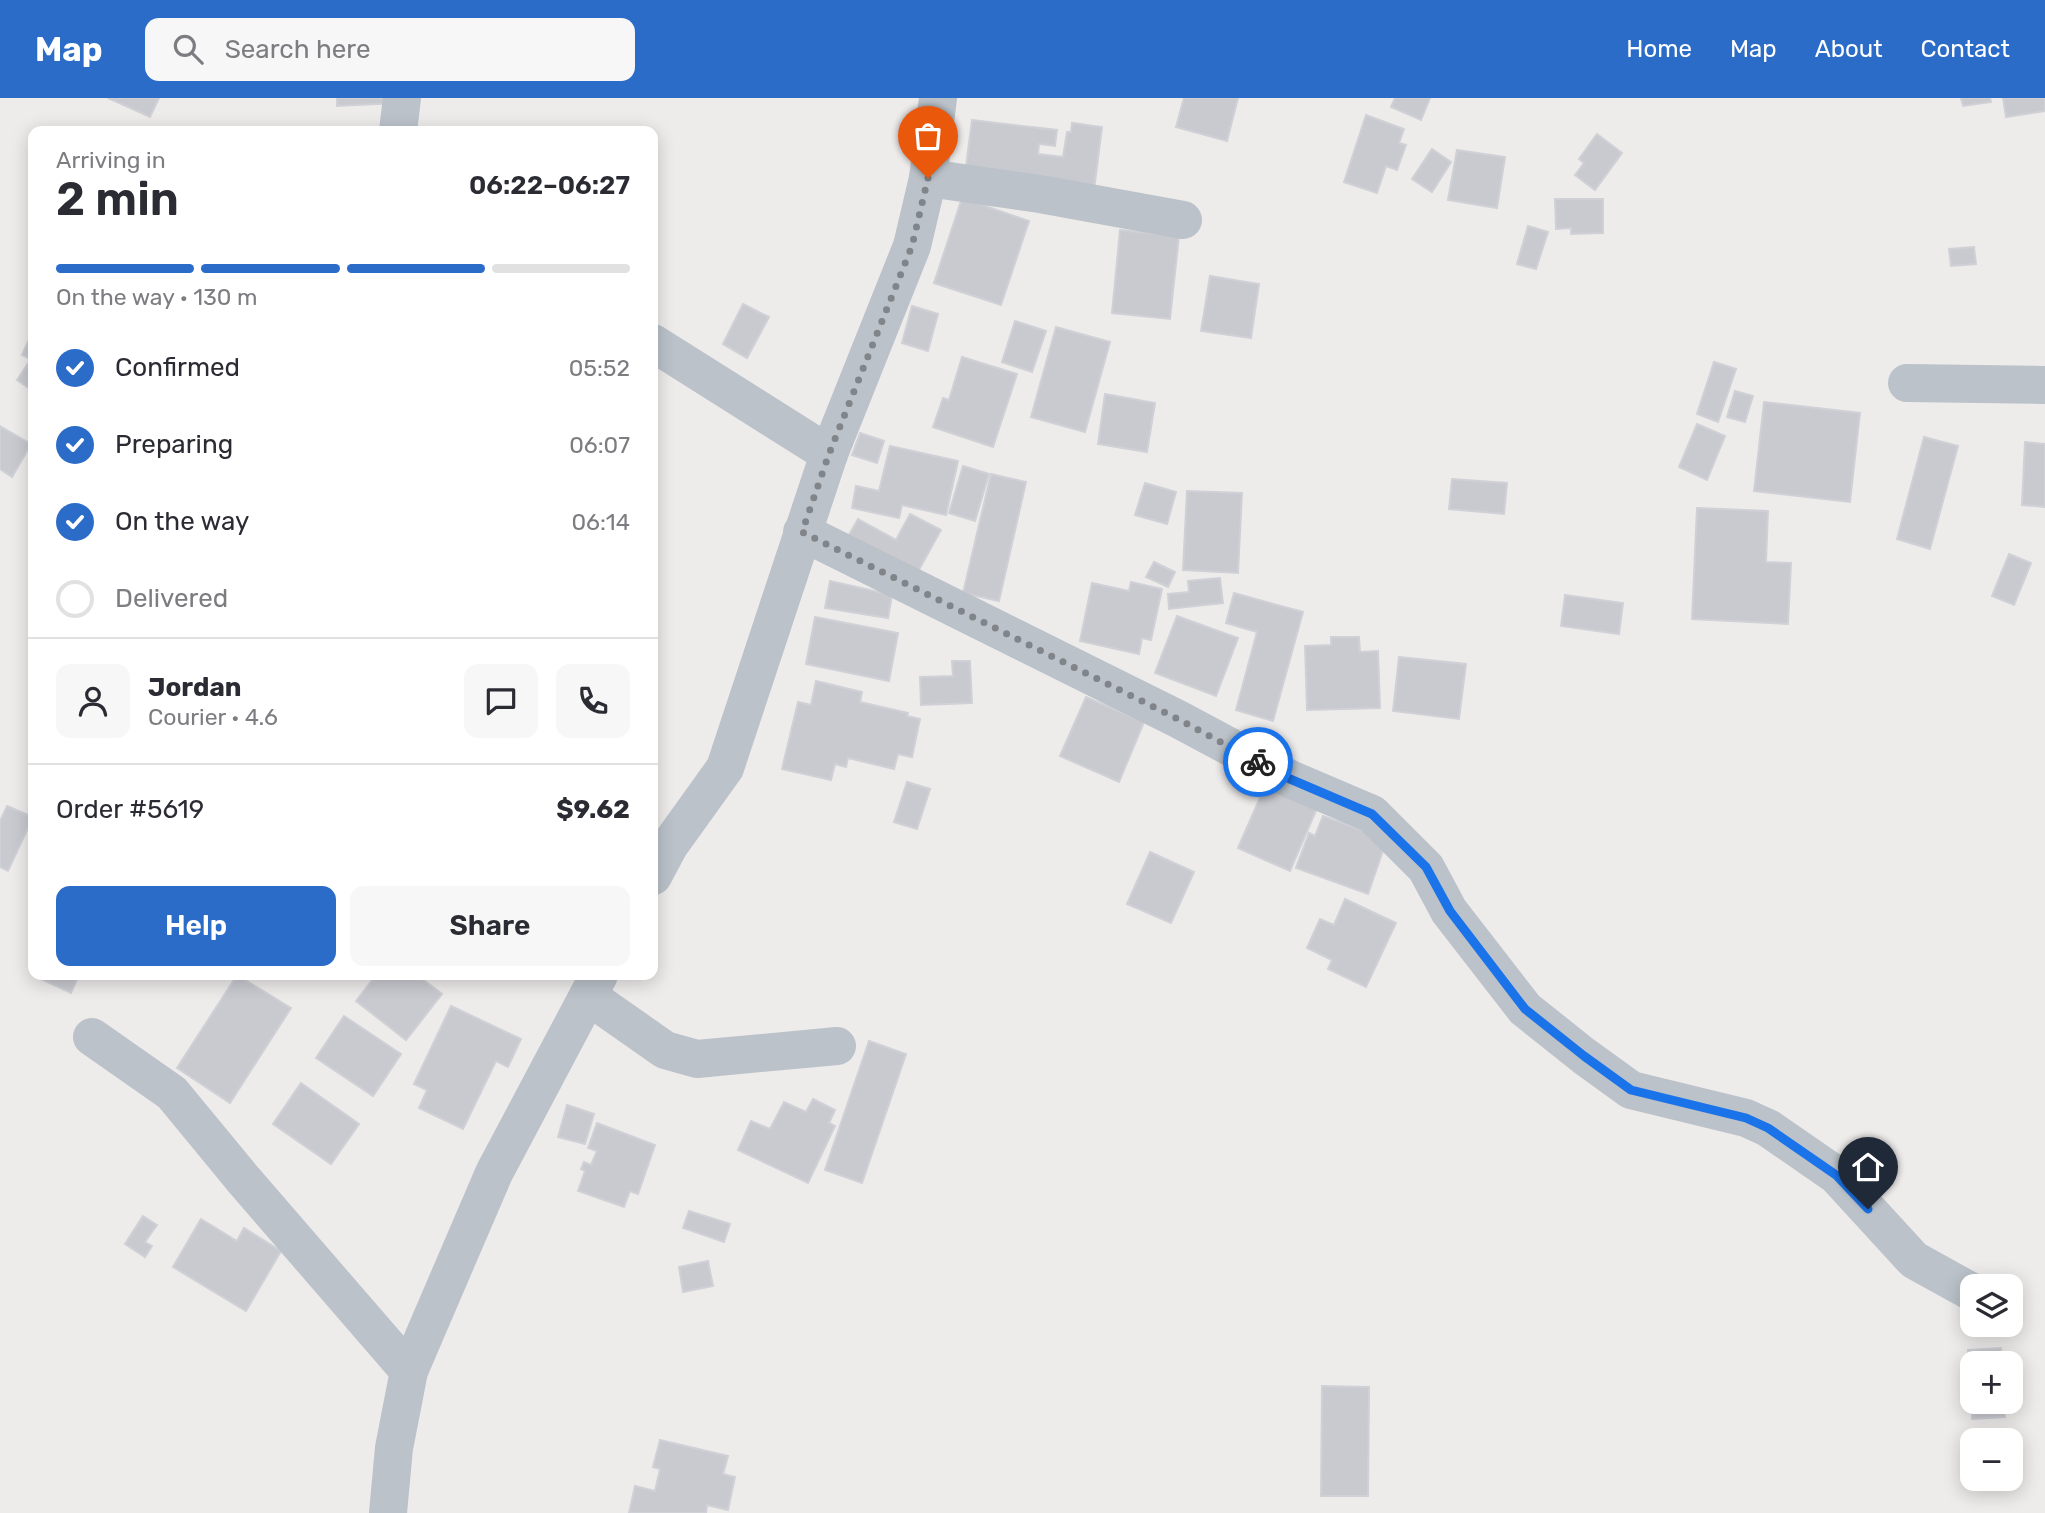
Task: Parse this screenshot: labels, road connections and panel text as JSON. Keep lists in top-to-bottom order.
{
  "page": {
    "header": "Map",
    "search": "Search here",
    "nav": [
      "Home",
      "Map",
      "About",
      "Contact"
    ],
    "heading": ["2 min", "Arriving in", "06:22–06:27"],
    "panel": [
      "Jordan",
      "Courier · 4.6",
      "Order #5619",
      "$9.62"
    ],
    "bar": "On the way · 130 m",
    "list": [
      ["Confirmed", "05:52"],
      ["Preparing", "06:07"],
      ["On the way", "06:14"],
      "Delivered"
    ],
    "buttons": ["Help", "Share"],
    "map_buttons": ["+", "−"]
  }
}
